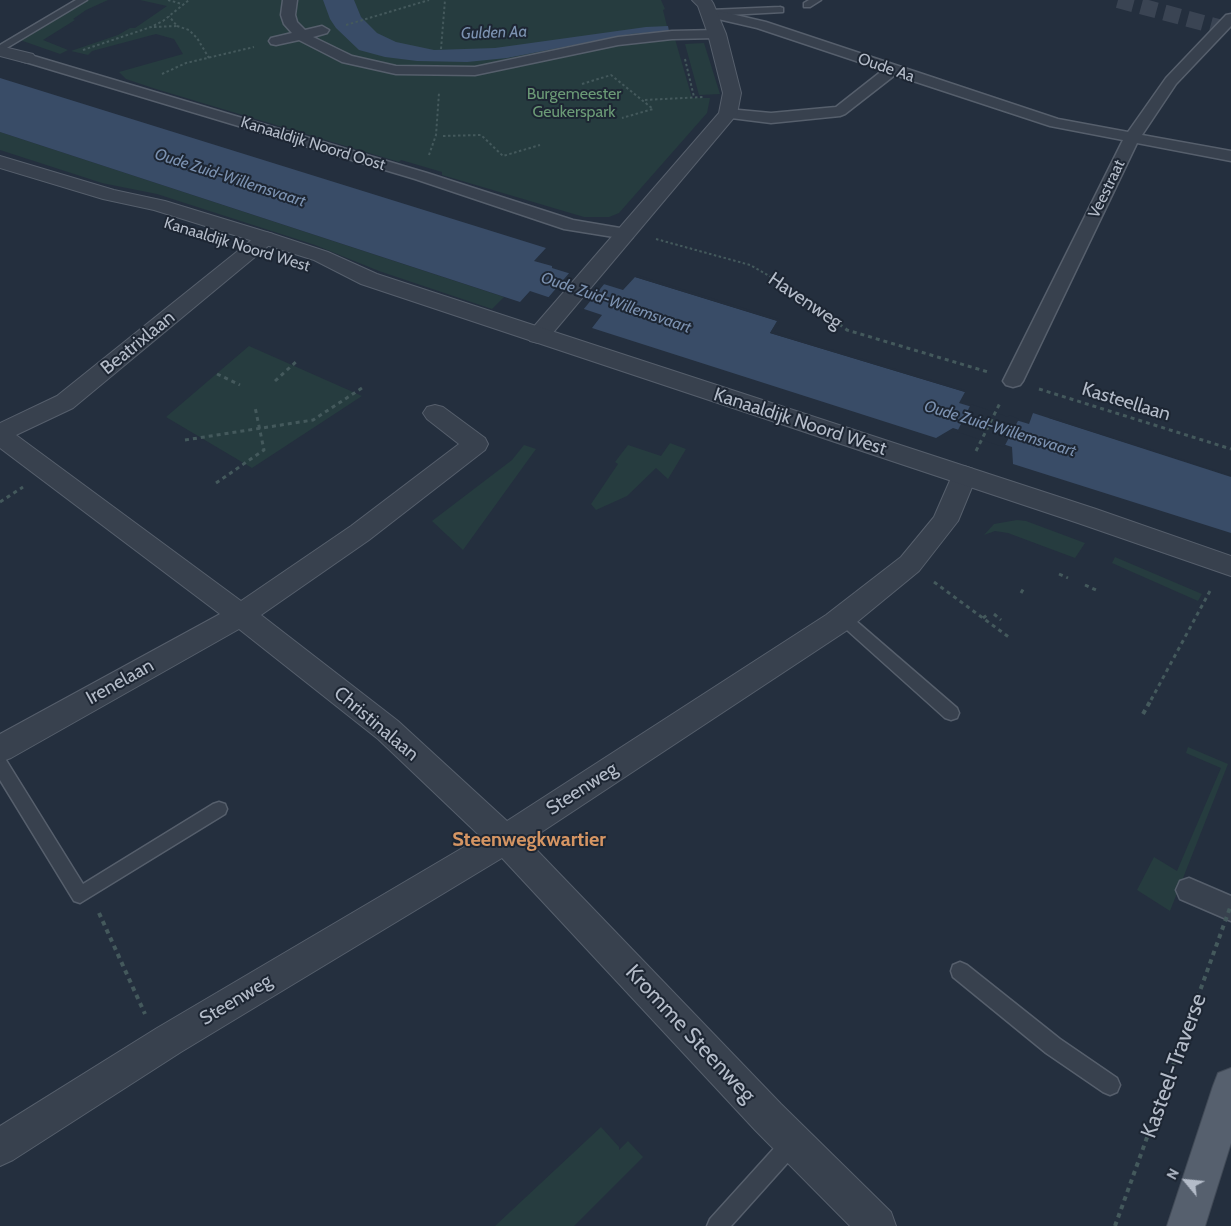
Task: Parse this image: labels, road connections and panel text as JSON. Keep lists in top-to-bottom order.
{
  "streets": {
    "street": [
      "Oude Aa",
      "Kanaaldijk Noord Oost",
      "Veestraat",
      "Kanaaldijk Noord West",
      "Beatrixlaan",
      "Irenelaan",
      "Christinalaan",
      "Steenweg",
      "Kromme Steenweg"
    ],
    "path": ["Havenweg", "Kasteellaan", "Kasteel-Traverse"]
  },
  "crossings": [
    ["Oude Aa", "Veestraat"],
    ["Kanaaldijk Noord Oost", "Havenweg"],
    ["Veestraat", "Havenweg"],
    ["Veestraat", "Kasteellaan"],
    ["Kanaaldijk Noord West", "Beatrixlaan"],
    ["Kanaaldijk Noord West", "Steenweg"],
    ["Havenweg", "Kasteellaan"],
    ["Beatrixlaan", "Christinalaan"],
    ["Irenelaan", "Christinalaan"],
    ["Christinalaan", "Steenweg"],
    ["Christinalaan", "Kromme Steenweg"],
    ["Steenweg", "Kromme Steenweg"]
  ],
  "districts": ["Steenwegkwartier"],
  "water": ["Gulden Aa", "Oude Zuid-Willemsvaart"],
  "parks": ["Burgemeester Geukerspark"],
  "north": "top left"
}
